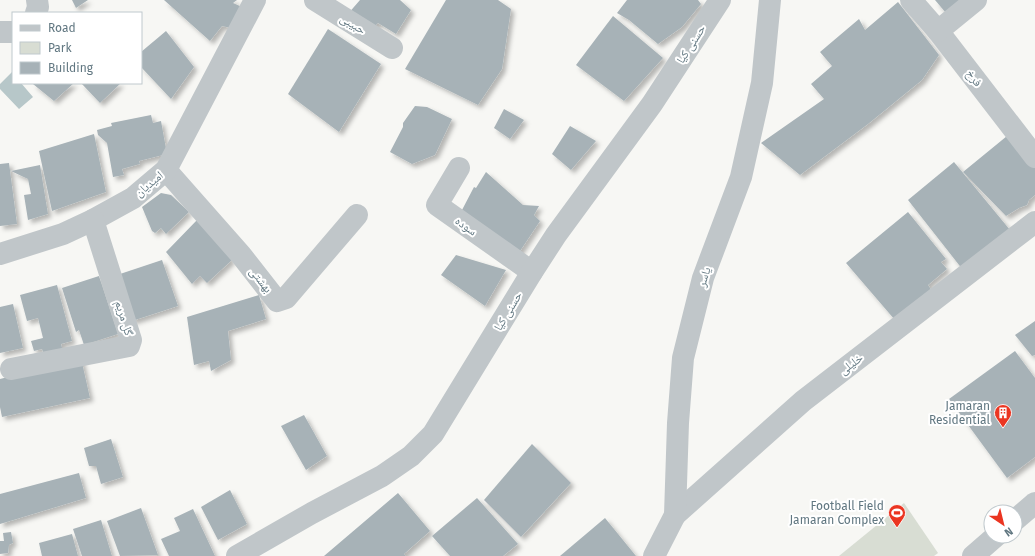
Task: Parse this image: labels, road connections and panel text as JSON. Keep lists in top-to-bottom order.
{
  "streets": {
    "street": [
      "حبیبی",
      "حسنی کیا",
      "فرخ",
      "امیدیان",
      "سوده",
      "یاسر",
      "بهشتی",
      "گل مریم",
      "خلیلی"
    ]
  },
  "crossings": [
    ["حسنی کیا", "سوده"],
    ["امیدیان", "بهشتی"],
    ["امیدیان", "گل مریم"],
    ["یاسر", "خلیلی"]
  ],
  "places": {
    "building": ["Jamaran Residential"],
    "sports": ["Football Field Jamaran Complex"]
  },
  "legend": ["Road", "Park", "Building"],
  "north": "bottom right"
}
